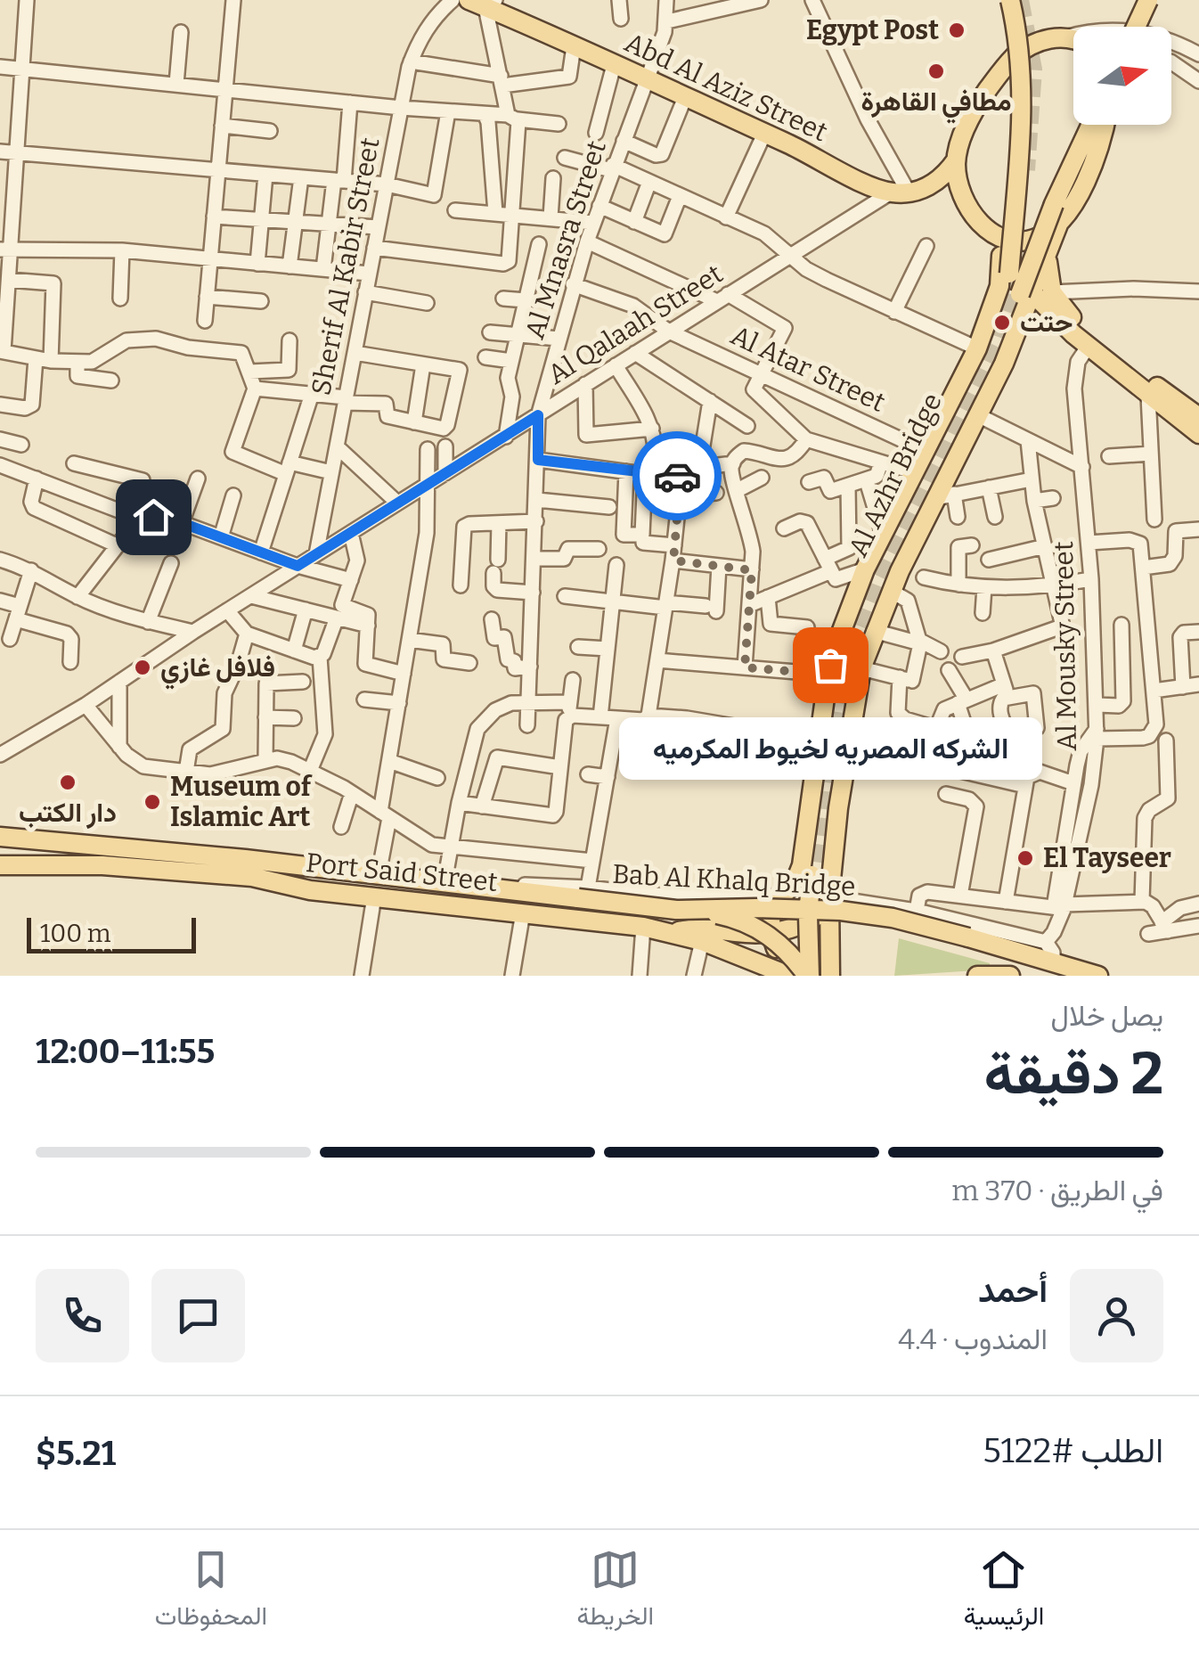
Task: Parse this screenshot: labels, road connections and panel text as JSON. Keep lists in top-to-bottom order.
{
  "streets": {
    "main road": [
      "Abd Al Aziz Street",
      "Al Azhr Bridge",
      "Port Said Street",
      "Bab Al Khalq Bridge"
    ],
    "street": [
      "Al Mnasra Street",
      "Sherif Al Kabir Street",
      "Al Qalaah Street",
      "Al Atar Street",
      "Al Mousky Street"
    ]
  },
  "crossings": [
    ["Abd Al Aziz Street", "Al Mnasra Street"],
    ["Abd Al Aziz Street", "Al Qalaah Street"],
    ["Al Mnasra Street", "Al Qalaah Street"],
    ["Al Mnasra Street", "Al Atar Street"],
    ["Sherif Al Kabir Street", "Al Qalaah Street"],
    ["Al Qalaah Street", "Al Atar Street"],
    ["Port Said Street", "Bab Al Khalq Bridge"]
  ],
  "places": [
    "Egypt Post",
    "مطافي القاهرة",
    "حتت",
    "الشركه المصريه لخيوط المكرميه",
    "فلافل غازي",
    "دار الكتب",
    "Museum of Islamic Art",
    "El Tayseer"
  ],
  "scale_bar": "100 m",
  "north": "right",
  "page": {
    "bubble": "الشركه المصريه لخيوط المكرميه",
    "scale": "100 m",
    "heading": ["2 دقيقة", "يصل خلال", "11:55–12:00"],
    "panel": [
      "أحمد",
      "المندوب · 4.4",
      "الطلب #5122",
      "$5.21"
    ],
    "bar": "في الطريق · 370 m",
    "tabs": ["الرئيسية", "الخريطة", "المحفوظات"]
  }
}
